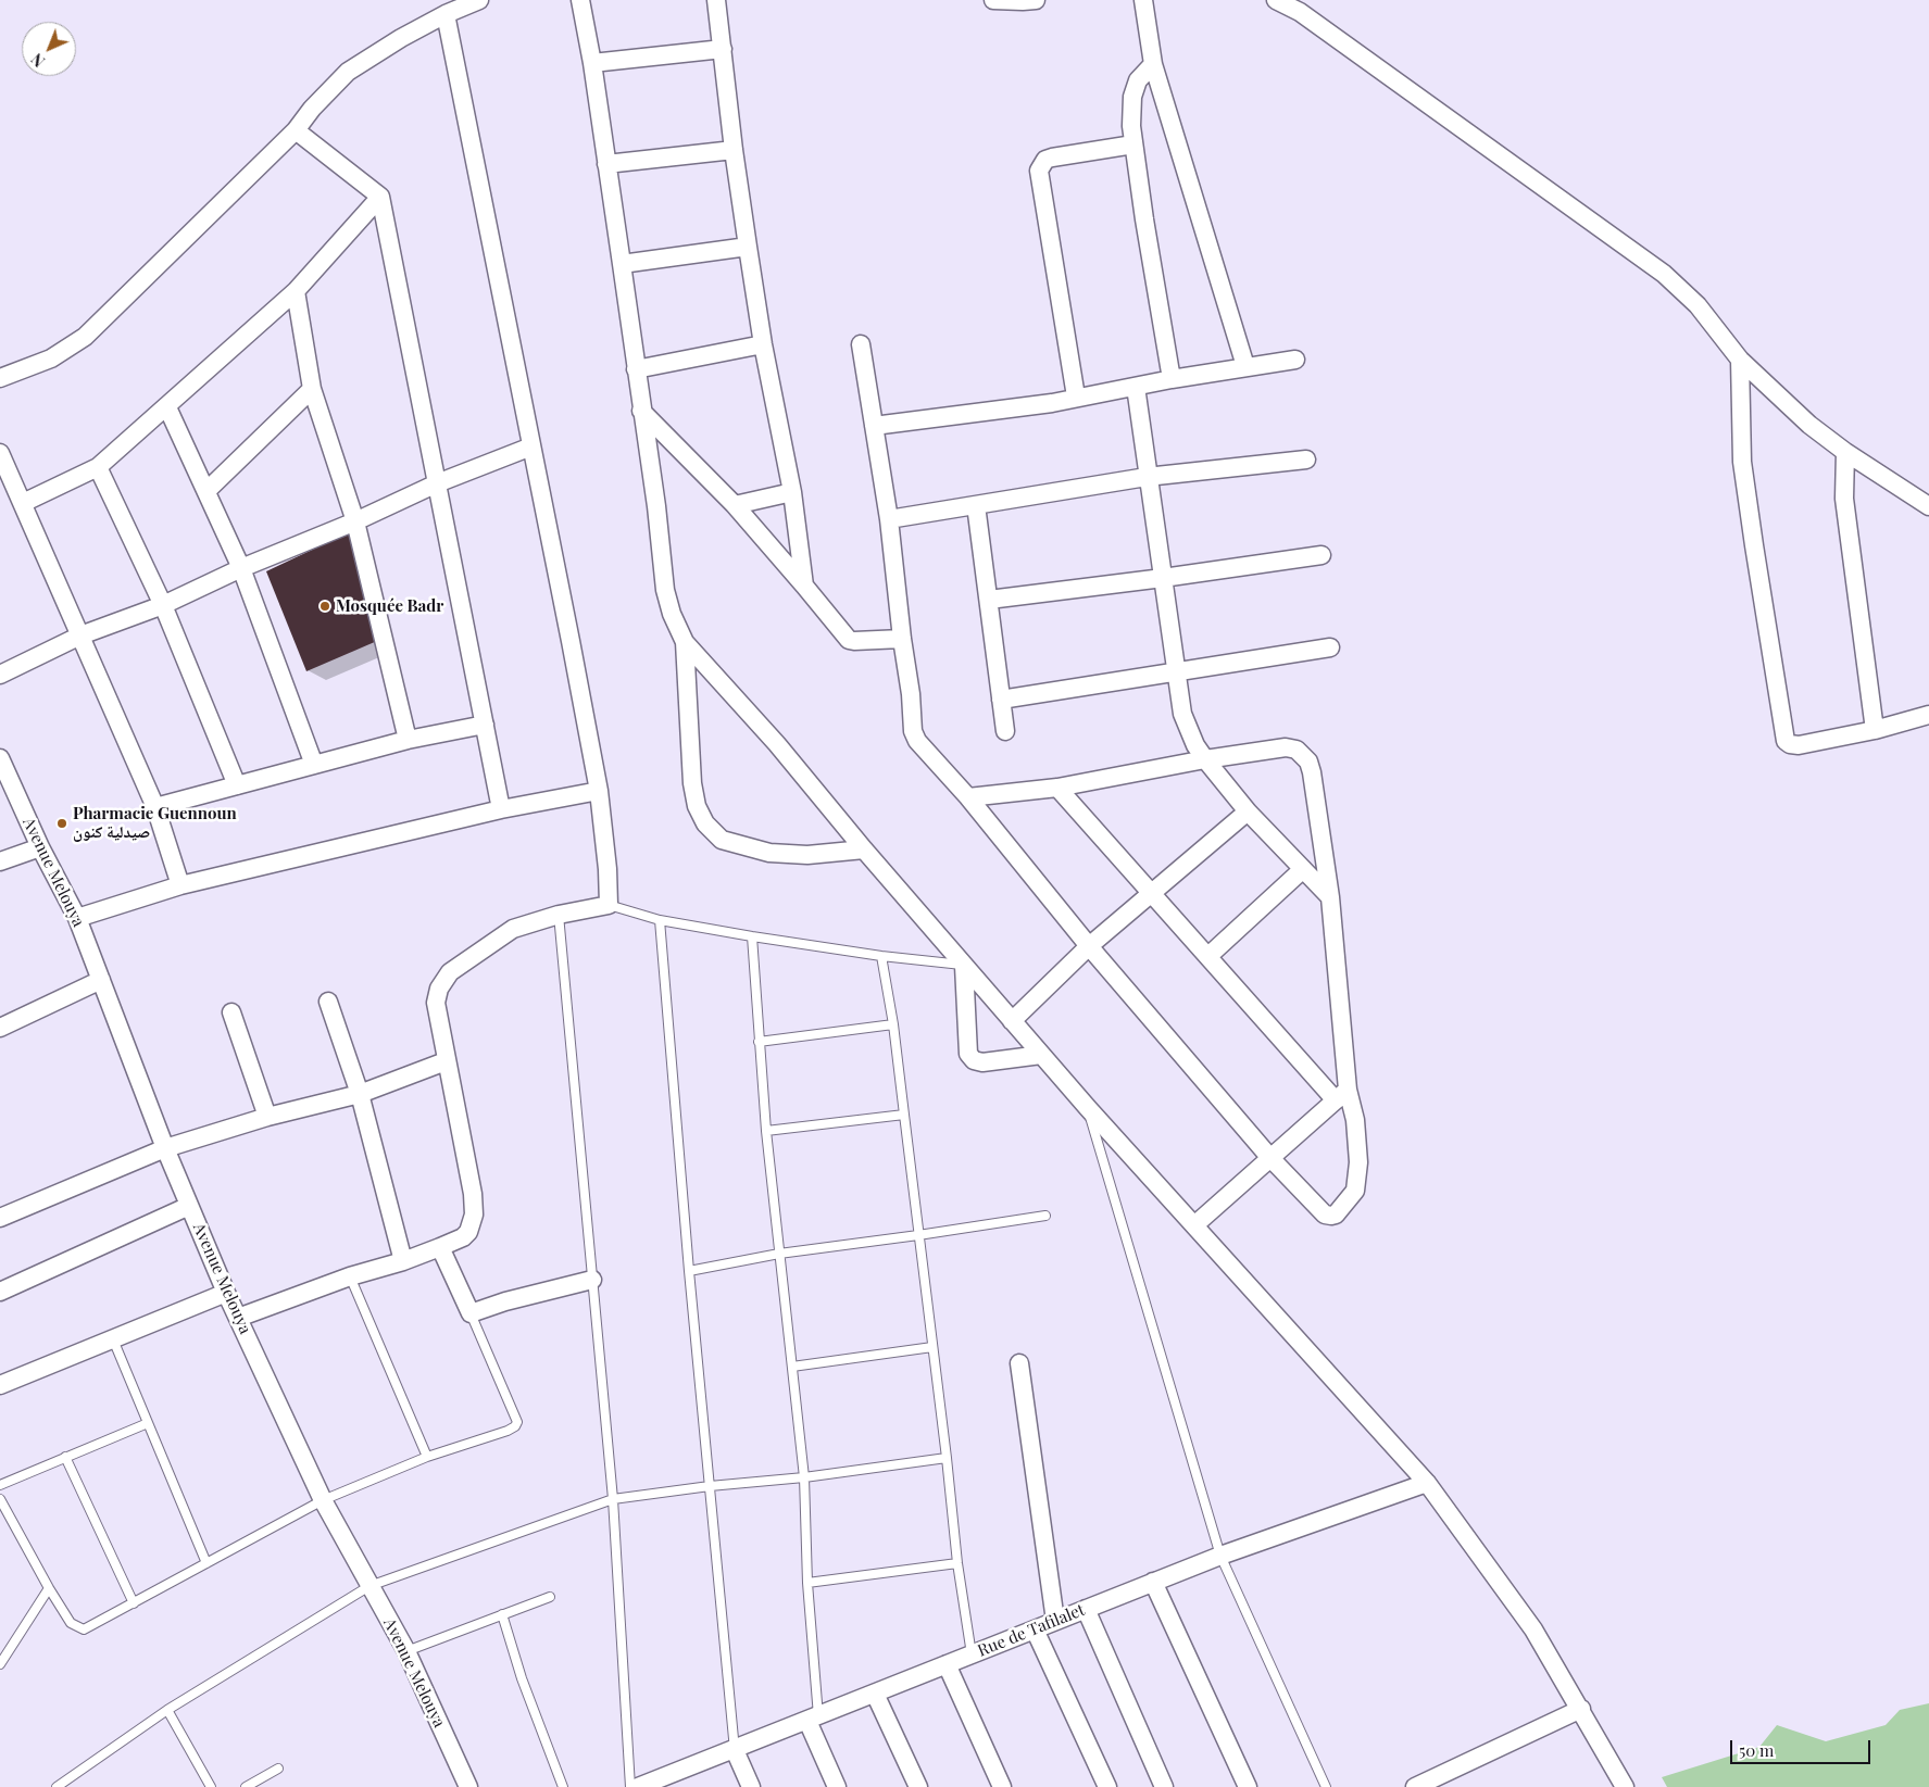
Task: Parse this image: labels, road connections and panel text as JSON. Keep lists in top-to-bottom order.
{
  "streets": {
    "street": ["Avenue Melouya", "Rue de Tafilalet"]
  },
  "places": ["Mosquée Badr", "Pharmacie Guennoun صيدلية كنون"],
  "scale_bar": "50 m",
  "north": "bottom left"
}
